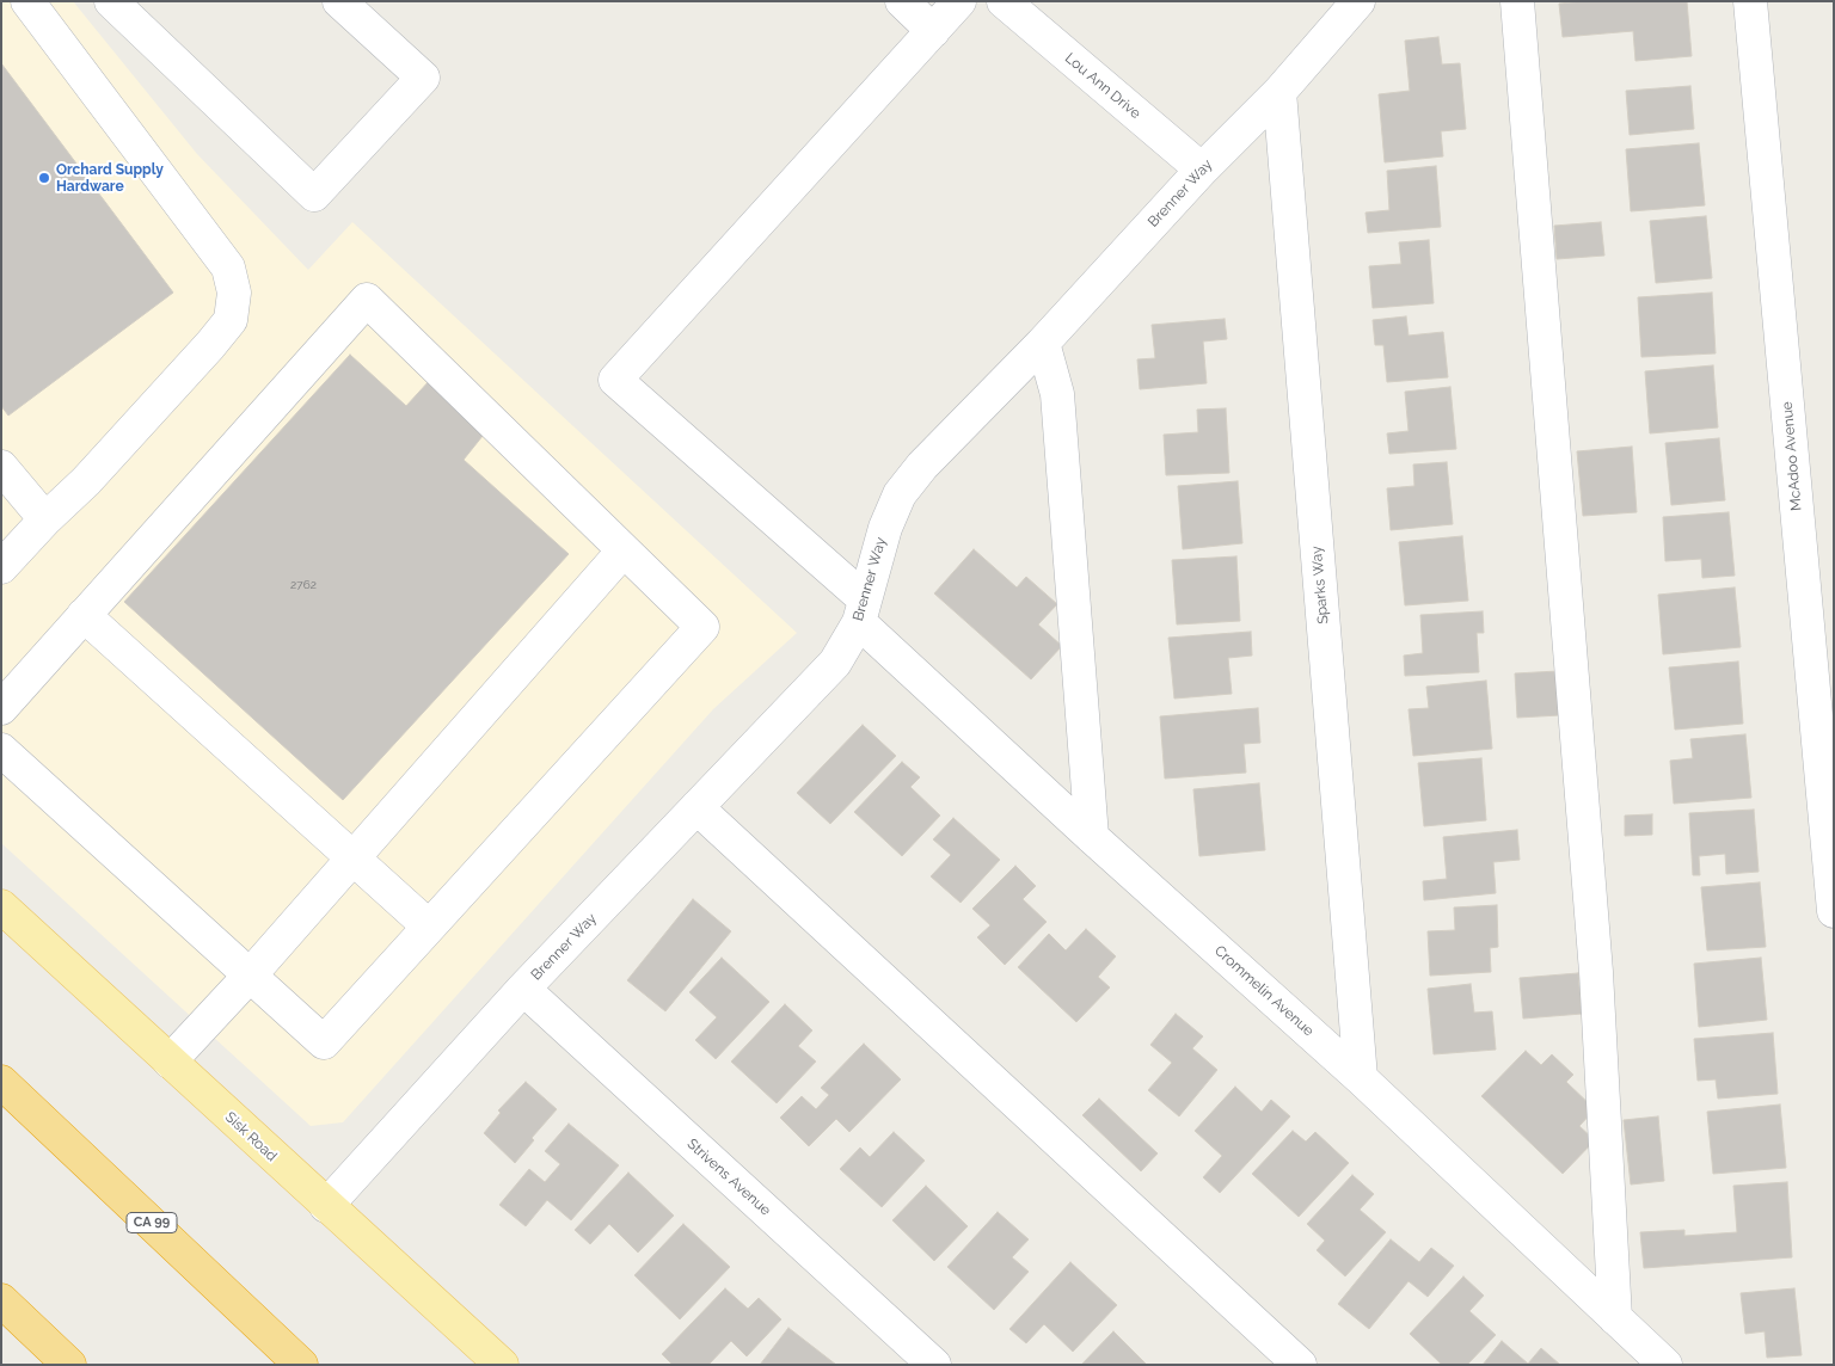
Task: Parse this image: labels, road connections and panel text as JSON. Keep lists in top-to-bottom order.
{
  "streets": {
    "highway": ["CA 99"],
    "main road": ["Sisk Road"],
    "street": [
      "Lou Ann Drive",
      "Brenner Way",
      "McAdoo Avenue",
      "Sparks Way",
      "Crommelin Avenue",
      "Strivens Avenue"
    ]
  },
  "crossings": [
    ["Lou Ann Drive", "Brenner Way"],
    ["Brenner Way", "Sparks Way"],
    ["Brenner Way", "Crommelin Avenue"],
    ["Brenner Way", "Sisk Road"],
    ["Brenner Way", "Strivens Avenue"],
    ["Sparks Way", "Crommelin Avenue"]
  ],
  "places": ["Orchard Supply Hardware"],
  "house_numbers": ["2762"]
}
